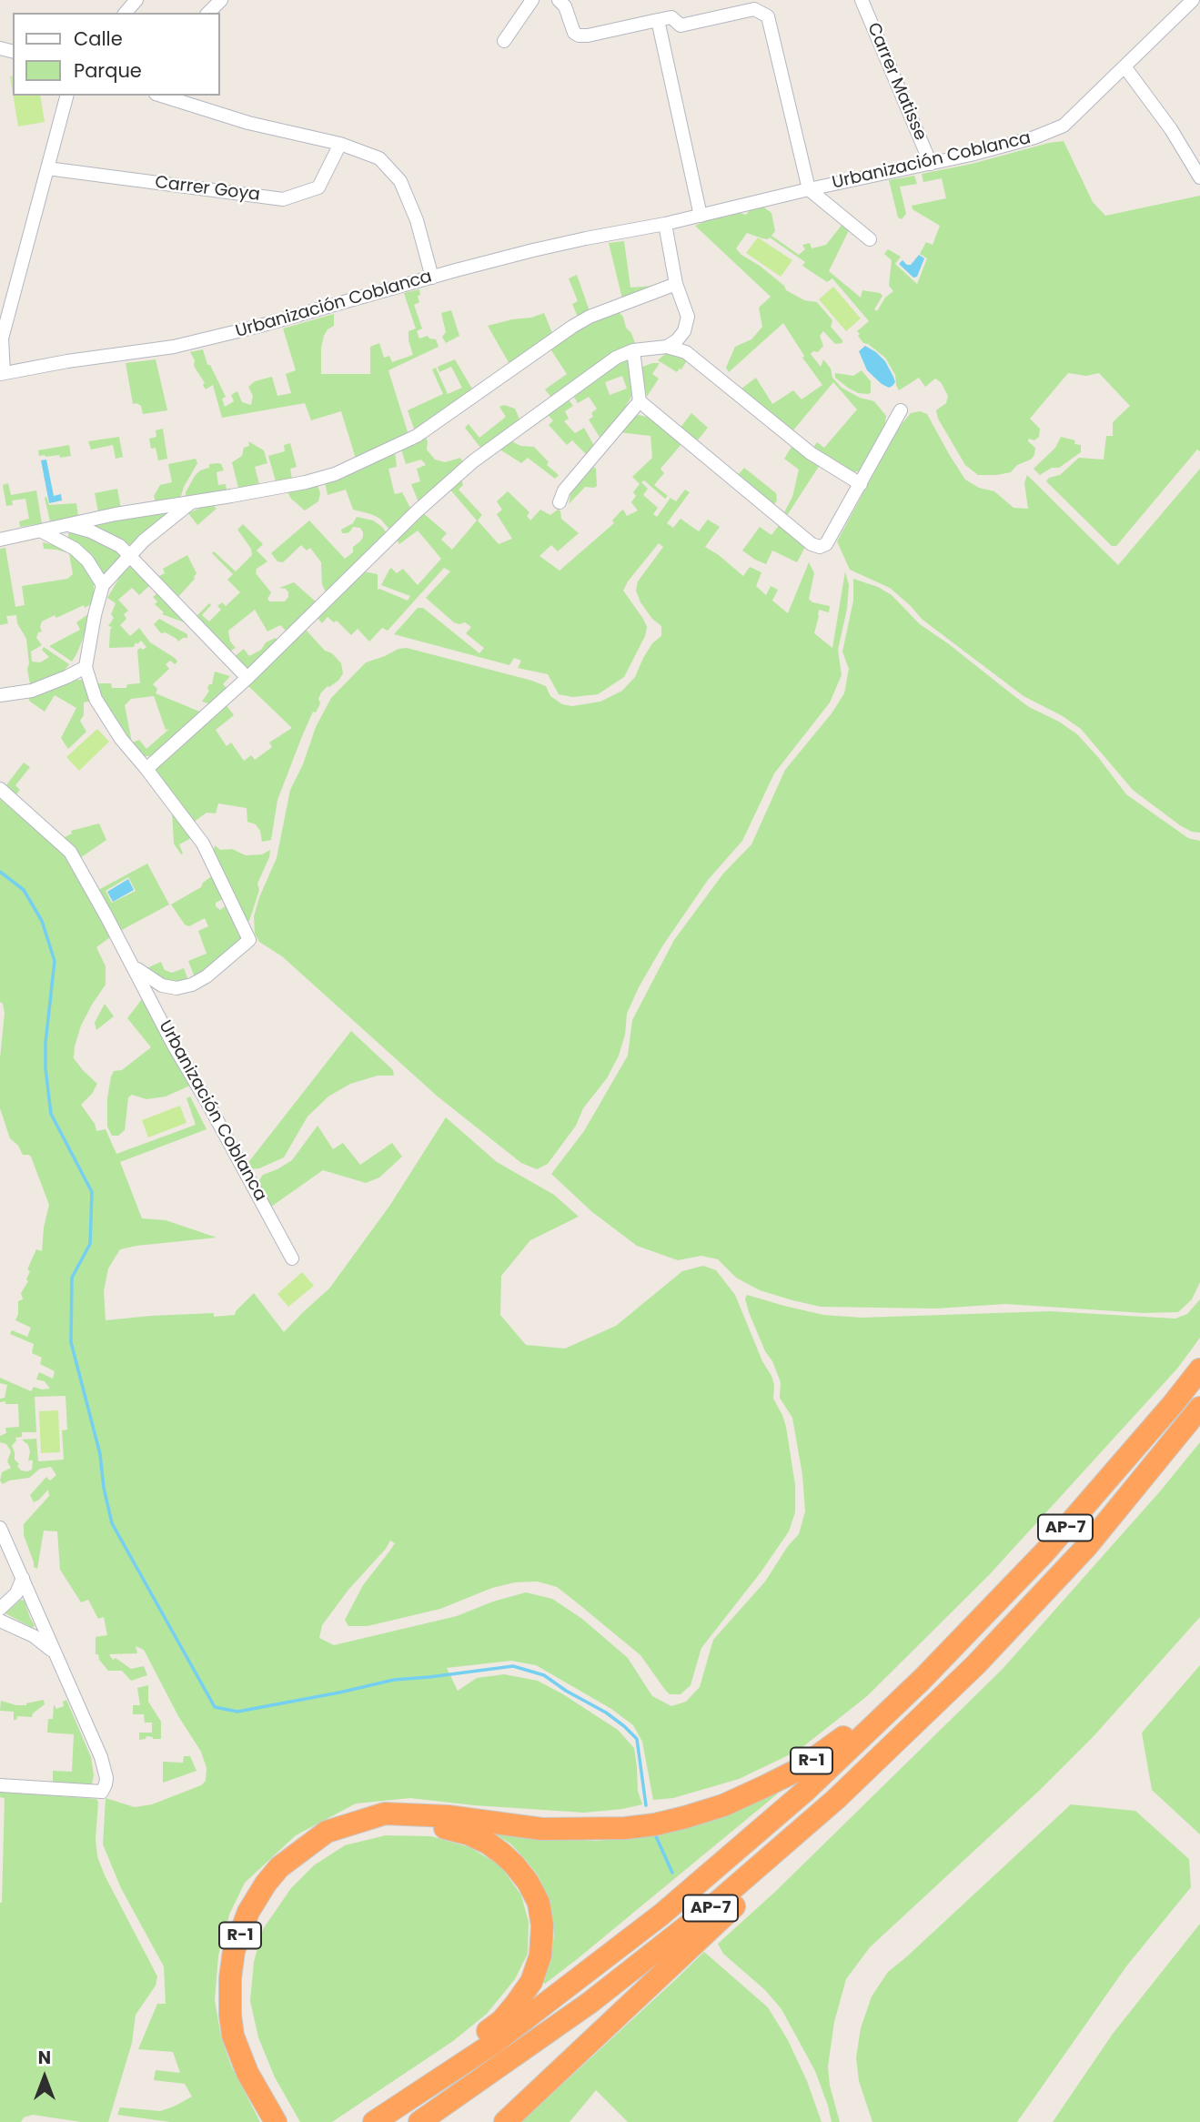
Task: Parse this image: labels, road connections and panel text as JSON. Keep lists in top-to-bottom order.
{
  "streets": {
    "highway": ["AP-7", "R-1"],
    "street": ["Carrer Matisse", "Urbanización Coblanca", "Carrer Goya"]
  },
  "crossings": [
    ["Carrer Matisse", "Urbanización Coblanca"],
    ["AP-7", "R-1"]
  ],
  "legend": ["Calle", "Parque"],
  "north": "top"
}
